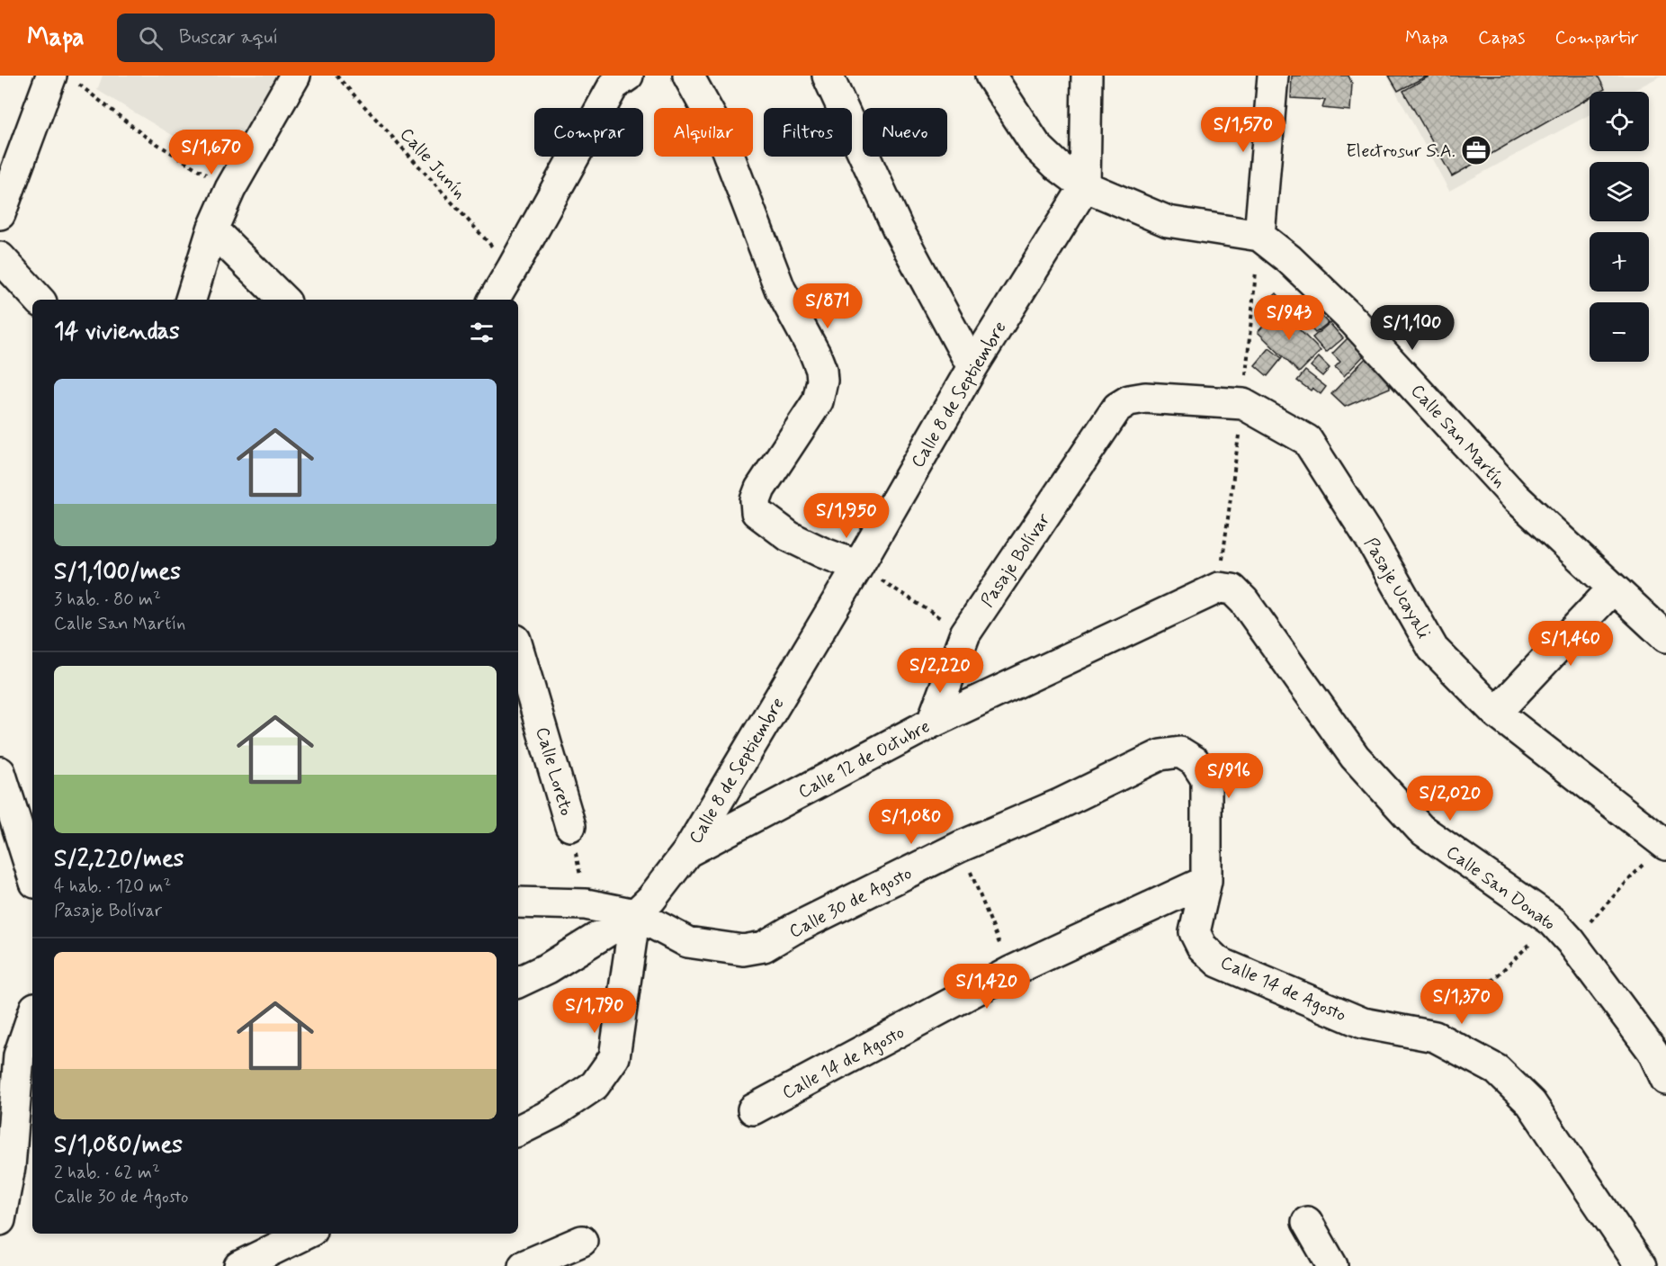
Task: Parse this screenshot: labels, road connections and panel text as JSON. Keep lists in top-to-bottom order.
{
  "streets": {
    "street": [
      "Calle 8 de Septiembre",
      "Calle San Martín",
      "Pasaje Bolívar",
      "Pasaje Ucayali",
      "Calle 12 de Octubre",
      "Calle Loreto",
      "Calle San Donato",
      "Calle 30 de Agosto",
      "Calle 14 de Agosto"
    ],
    "path": ["Calle Junín"]
  },
  "crossings": [
    ["Calle 8 de Septiembre", "Calle San Martín"],
    ["Calle 8 de Septiembre", "Calle 12 de Octubre"],
    ["Calle 8 de Septiembre", "Calle 30 de Agosto"],
    ["Pasaje Bolívar", "Pasaje Ucayali"],
    ["Pasaje Bolívar", "Calle 12 de Octubre"],
    ["Calle 12 de Octubre", "Calle San Donato"],
    ["Calle Loreto", "Calle 30 de Agosto"],
    ["Calle 30 de Agosto", "Calle 14 de Agosto"]
  ],
  "places": {
    "office": ["Electrosur S.A."]
  },
  "page": {
    "header": "Mapa",
    "search": "Buscar aquí",
    "nav": ["Mapa", "Capas", "Compartir"],
    "map_buttons": ["+", "−"],
    "price": [
      "S/1,570",
      "S/1,670",
      "S/871",
      "S/943",
      "S/1,100",
      "S/1,950",
      "S/1,460",
      "S/2,220",
      "S/916",
      "S/2,020",
      "S/1,080",
      "S/1,420",
      "S/1,370",
      "S/1,790"
    ],
    "chip": [
      "Comprar",
      "Alquilar",
      "Filtros",
      "Nuevo"
    ],
    "heading": "14 viviendas",
    "list": [
      {
        "name": "S/1,100/mes",
        "note": "3 hab. · 80 m² · Calle San Martín"
      },
      {
        "name": "S/2,220/mes",
        "note": "4 hab. · 120 m² · Pasaje Bolívar"
      },
      {
        "name": "S/1,080/mes",
        "note": "2 hab. · 62 m² · Calle 30 de Agosto"
      }
    ]
  }
}
